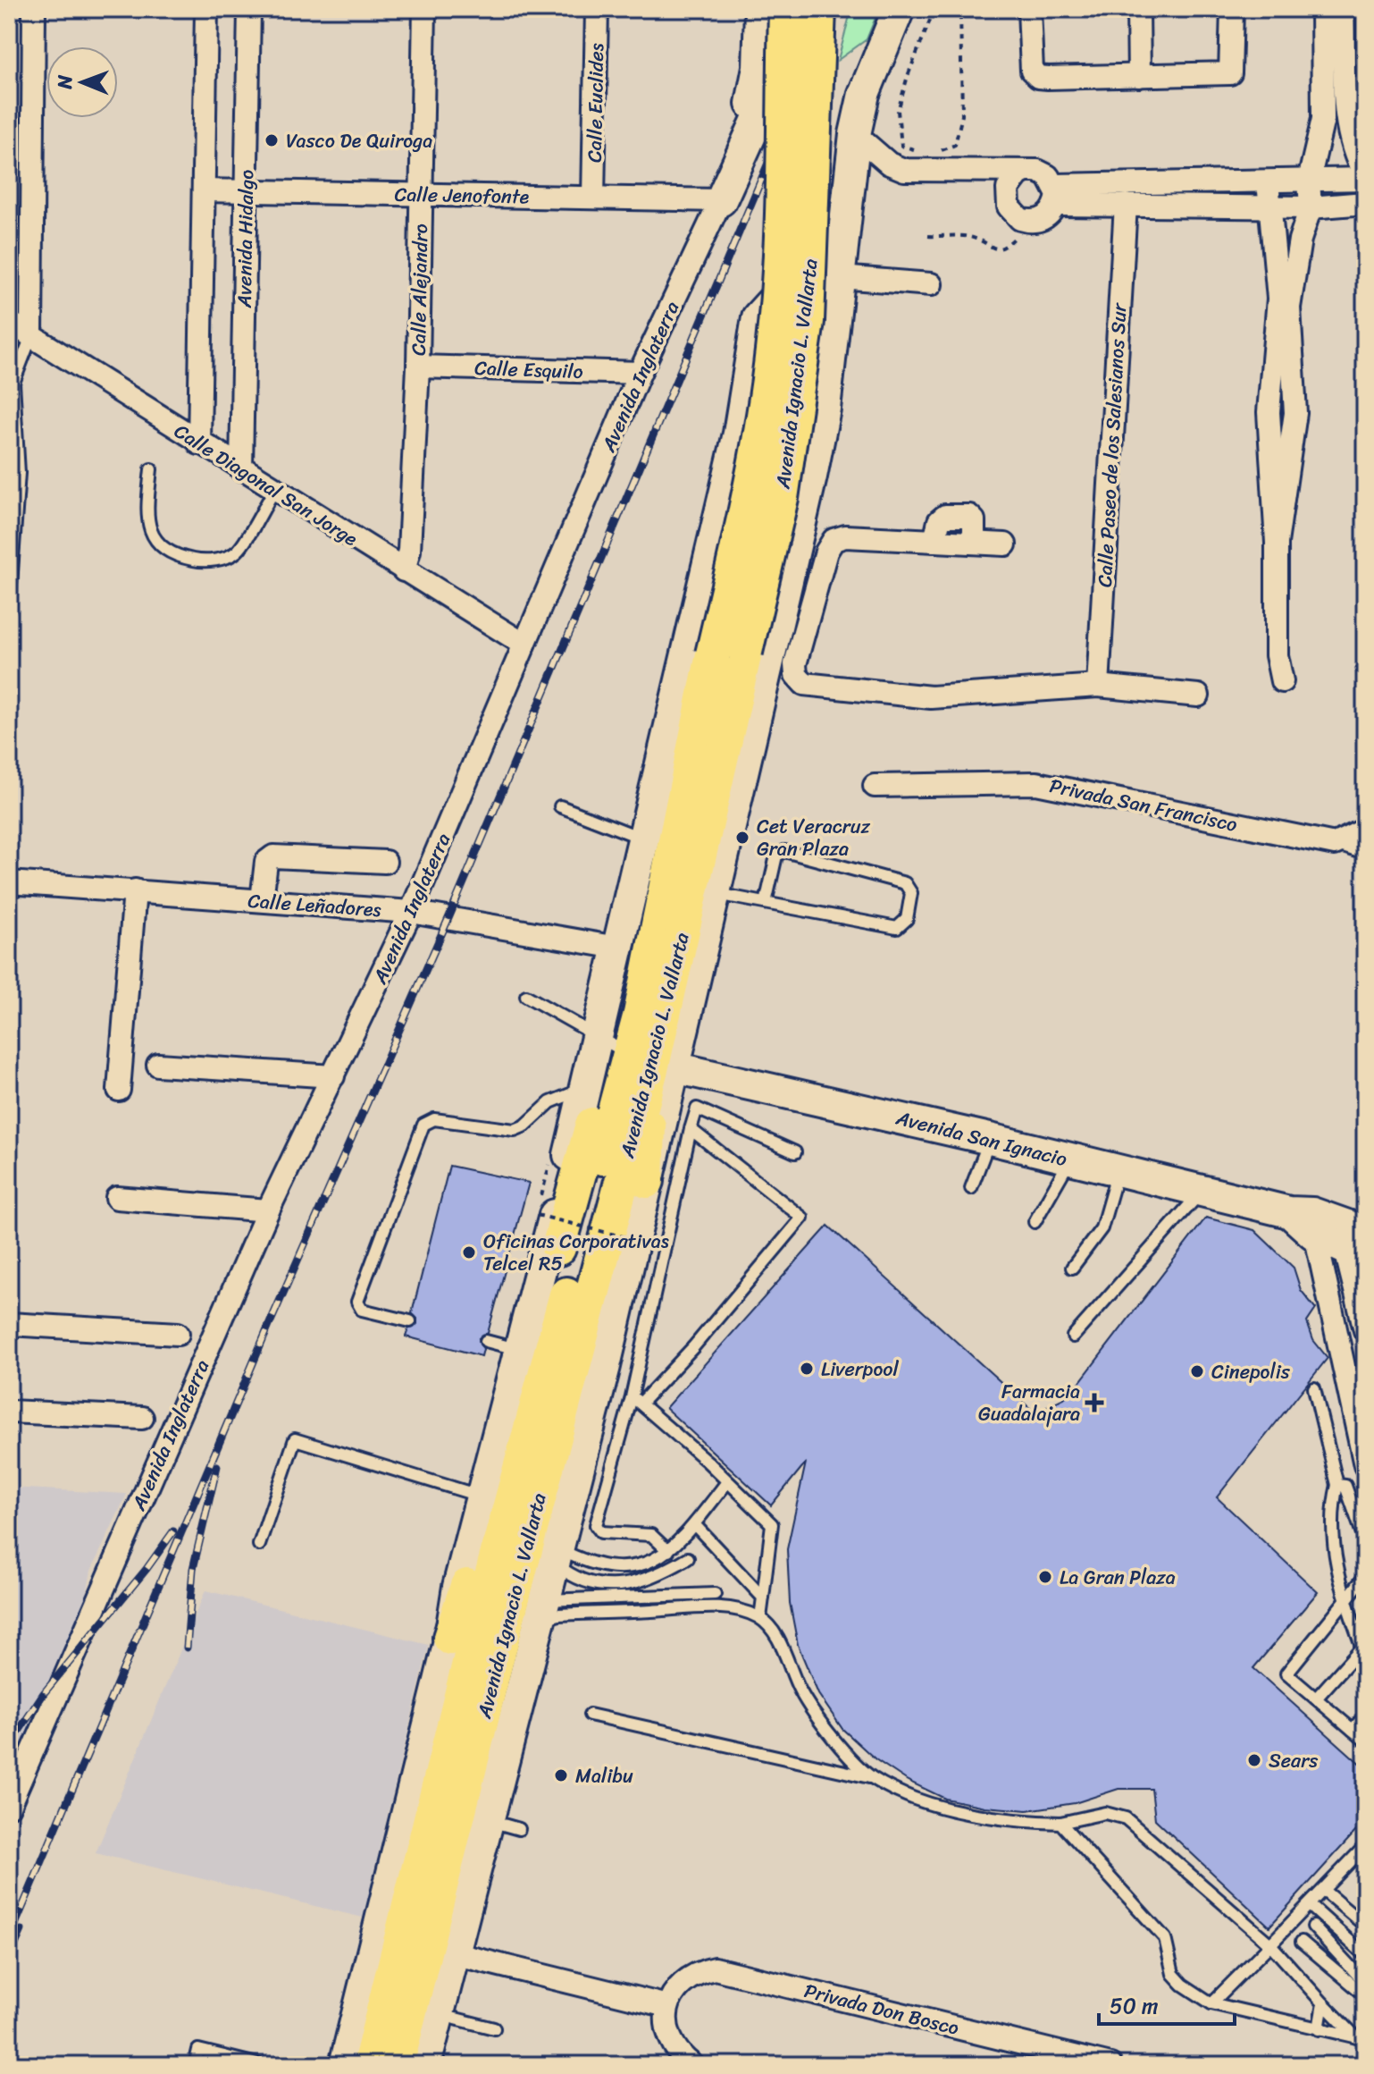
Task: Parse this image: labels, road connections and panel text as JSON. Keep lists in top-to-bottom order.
{
  "streets": {
    "main road": ["Avenida Ignacio L. Vallarta", "Avenida Inglaterra", "Avenida San Ignacio"],
    "street": [
      "Calle Euclides",
      "Calle Jenofonte",
      "Avenida Hidalgo",
      "Calle Alejandro",
      "Calle Esquilo",
      "Calle Paseo de los Salesianos Sur",
      "Calle Diagonal San Jorge",
      "Privada San Francisco",
      "Calle Leñadores",
      "Privada Don Bosco"
    ]
  },
  "crossings": [
    ["Calle Euclides", "Calle Jenofonte"],
    ["Calle Jenofonte", "Avenida Hidalgo"],
    ["Calle Jenofonte", "Calle Alejandro"],
    ["Calle Jenofonte", "Avenida Inglaterra"],
    ["Avenida Hidalgo", "Calle Diagonal San Jorge"],
    ["Calle Alejandro", "Calle Esquilo"],
    ["Calle Alejandro", "Calle Diagonal San Jorge"],
    ["Calle Esquilo", "Avenida Inglaterra"],
    ["Avenida Ignacio L. Vallarta", "Calle Leñadores"],
    ["Avenida Ignacio L. Vallarta", "Avenida San Ignacio"],
    ["Avenida Inglaterra", "Calle Diagonal San Jorge"],
    ["Avenida Inglaterra", "Calle Leñadores"]
  ],
  "places": {
    "other": [
      "Vasco De Quiroga",
      "Cet Veracruz Gran Plaza",
      "Oficinas Corporativas Telcel R5",
      "Liverpool",
      "Cinepolis",
      "La Gran Plaza",
      "Sears",
      "Malibu"
    ],
    "health": ["Farmacia Guadalajara"]
  },
  "scale_bar": "50 m",
  "north": "left"
}
